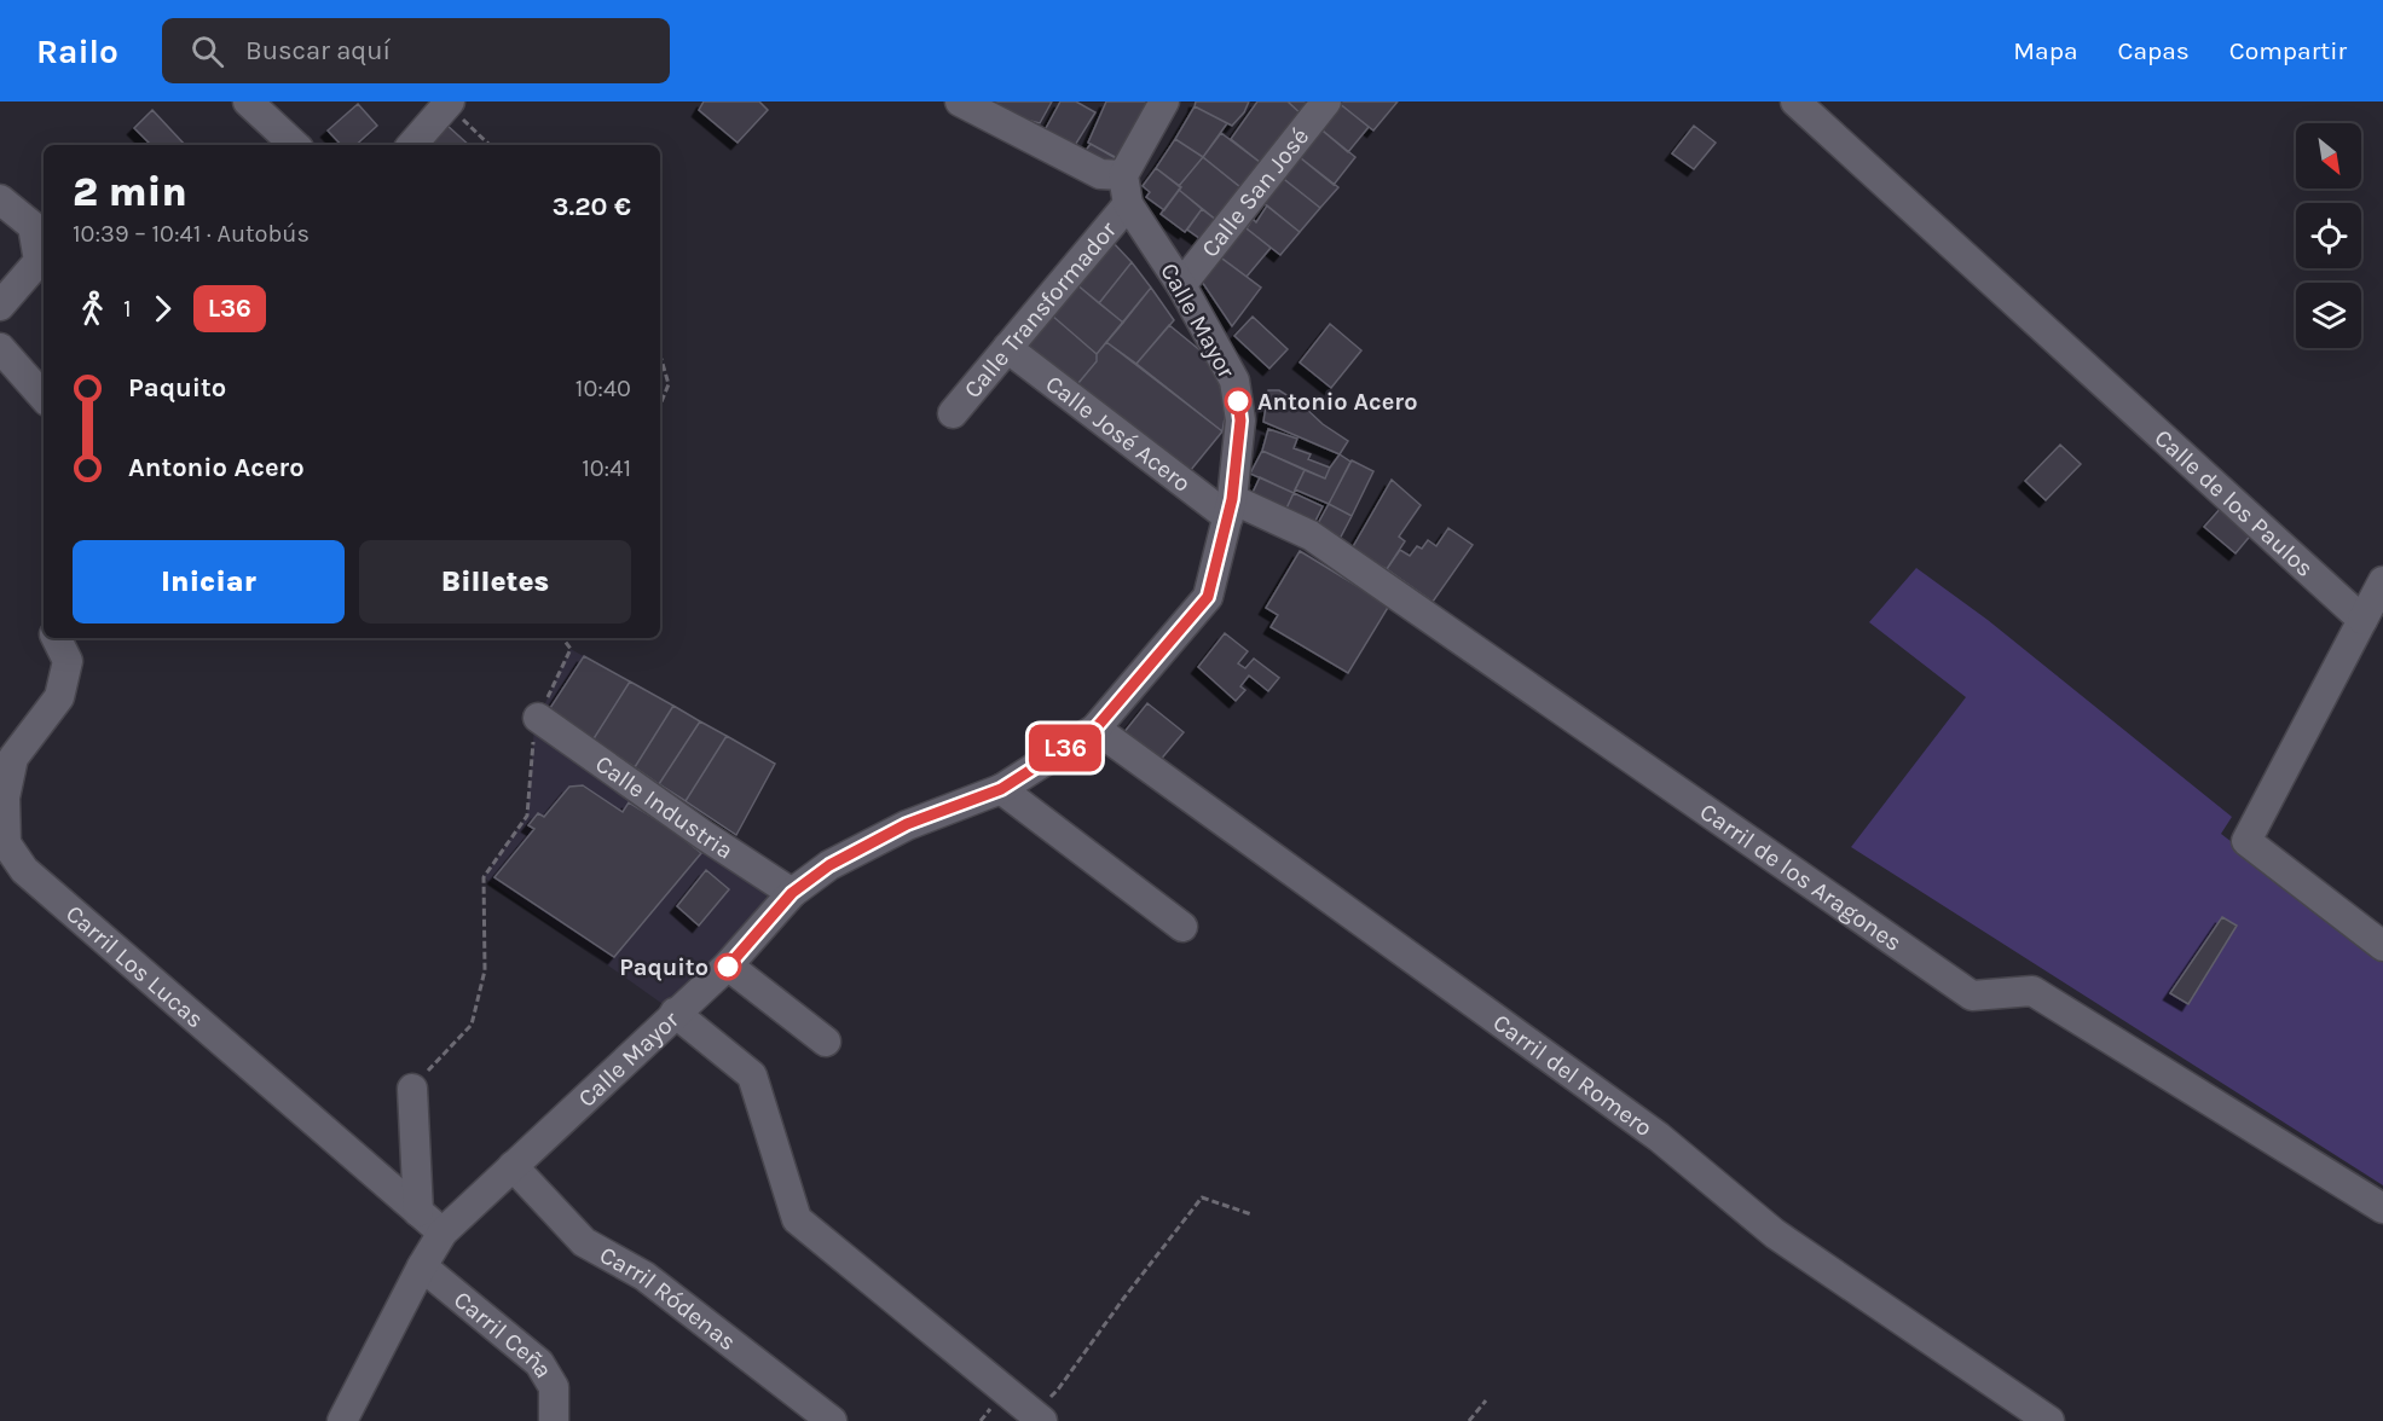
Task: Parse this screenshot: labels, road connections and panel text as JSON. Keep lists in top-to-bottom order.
{
  "streets": {
    "street": [
      "Calle San José",
      "Calle Transformador",
      "Calle Mayor",
      "Calle José Acero",
      "Calle de los Paulos",
      "Calle Industria",
      "Carril de los Aragones",
      "Carril Los Lucas",
      "Carril del Romero",
      "Carril Ródenas",
      "Carril Ceña"
    ]
  },
  "crossings": [
    ["Calle San José", "Calle Mayor"],
    ["Calle Transformador", "Calle Mayor"],
    ["Calle Transformador", "Calle José Acero"],
    ["Calle Mayor", "Calle José Acero"],
    ["Calle Mayor", "Calle Industria"],
    ["Calle Mayor", "Carril de los Aragones"],
    ["Calle Mayor", "Carril Los Lucas"],
    ["Calle Mayor", "Carril del Romero"],
    ["Calle Mayor", "Carril Ródenas"],
    ["Calle Mayor", "Carril Ceña"],
    ["Calle José Acero", "Carril de los Aragones"]
  ],
  "places": ["Antonio Acero", "Paquito"],
  "lines": ["bus line L36"],
  "north": "bottom right",
  "page": {
    "header": "Railo",
    "search": "Buscar aquí",
    "nav": ["Mapa", "Capas", "Compartir"],
    "on_map": "L36",
    "heading": ["2 min", "10:39 – 10:41 · Autobús", "3.20 €"],
    "legs": ["1", "L36"],
    "list": [
      {
        "name": "Paquito",
        "value": "10:40"
      },
      {
        "name": "Antonio Acero",
        "value": "10:41"
      }
    ],
    "buttons": ["Iniciar", "Billetes"]
  }
}
